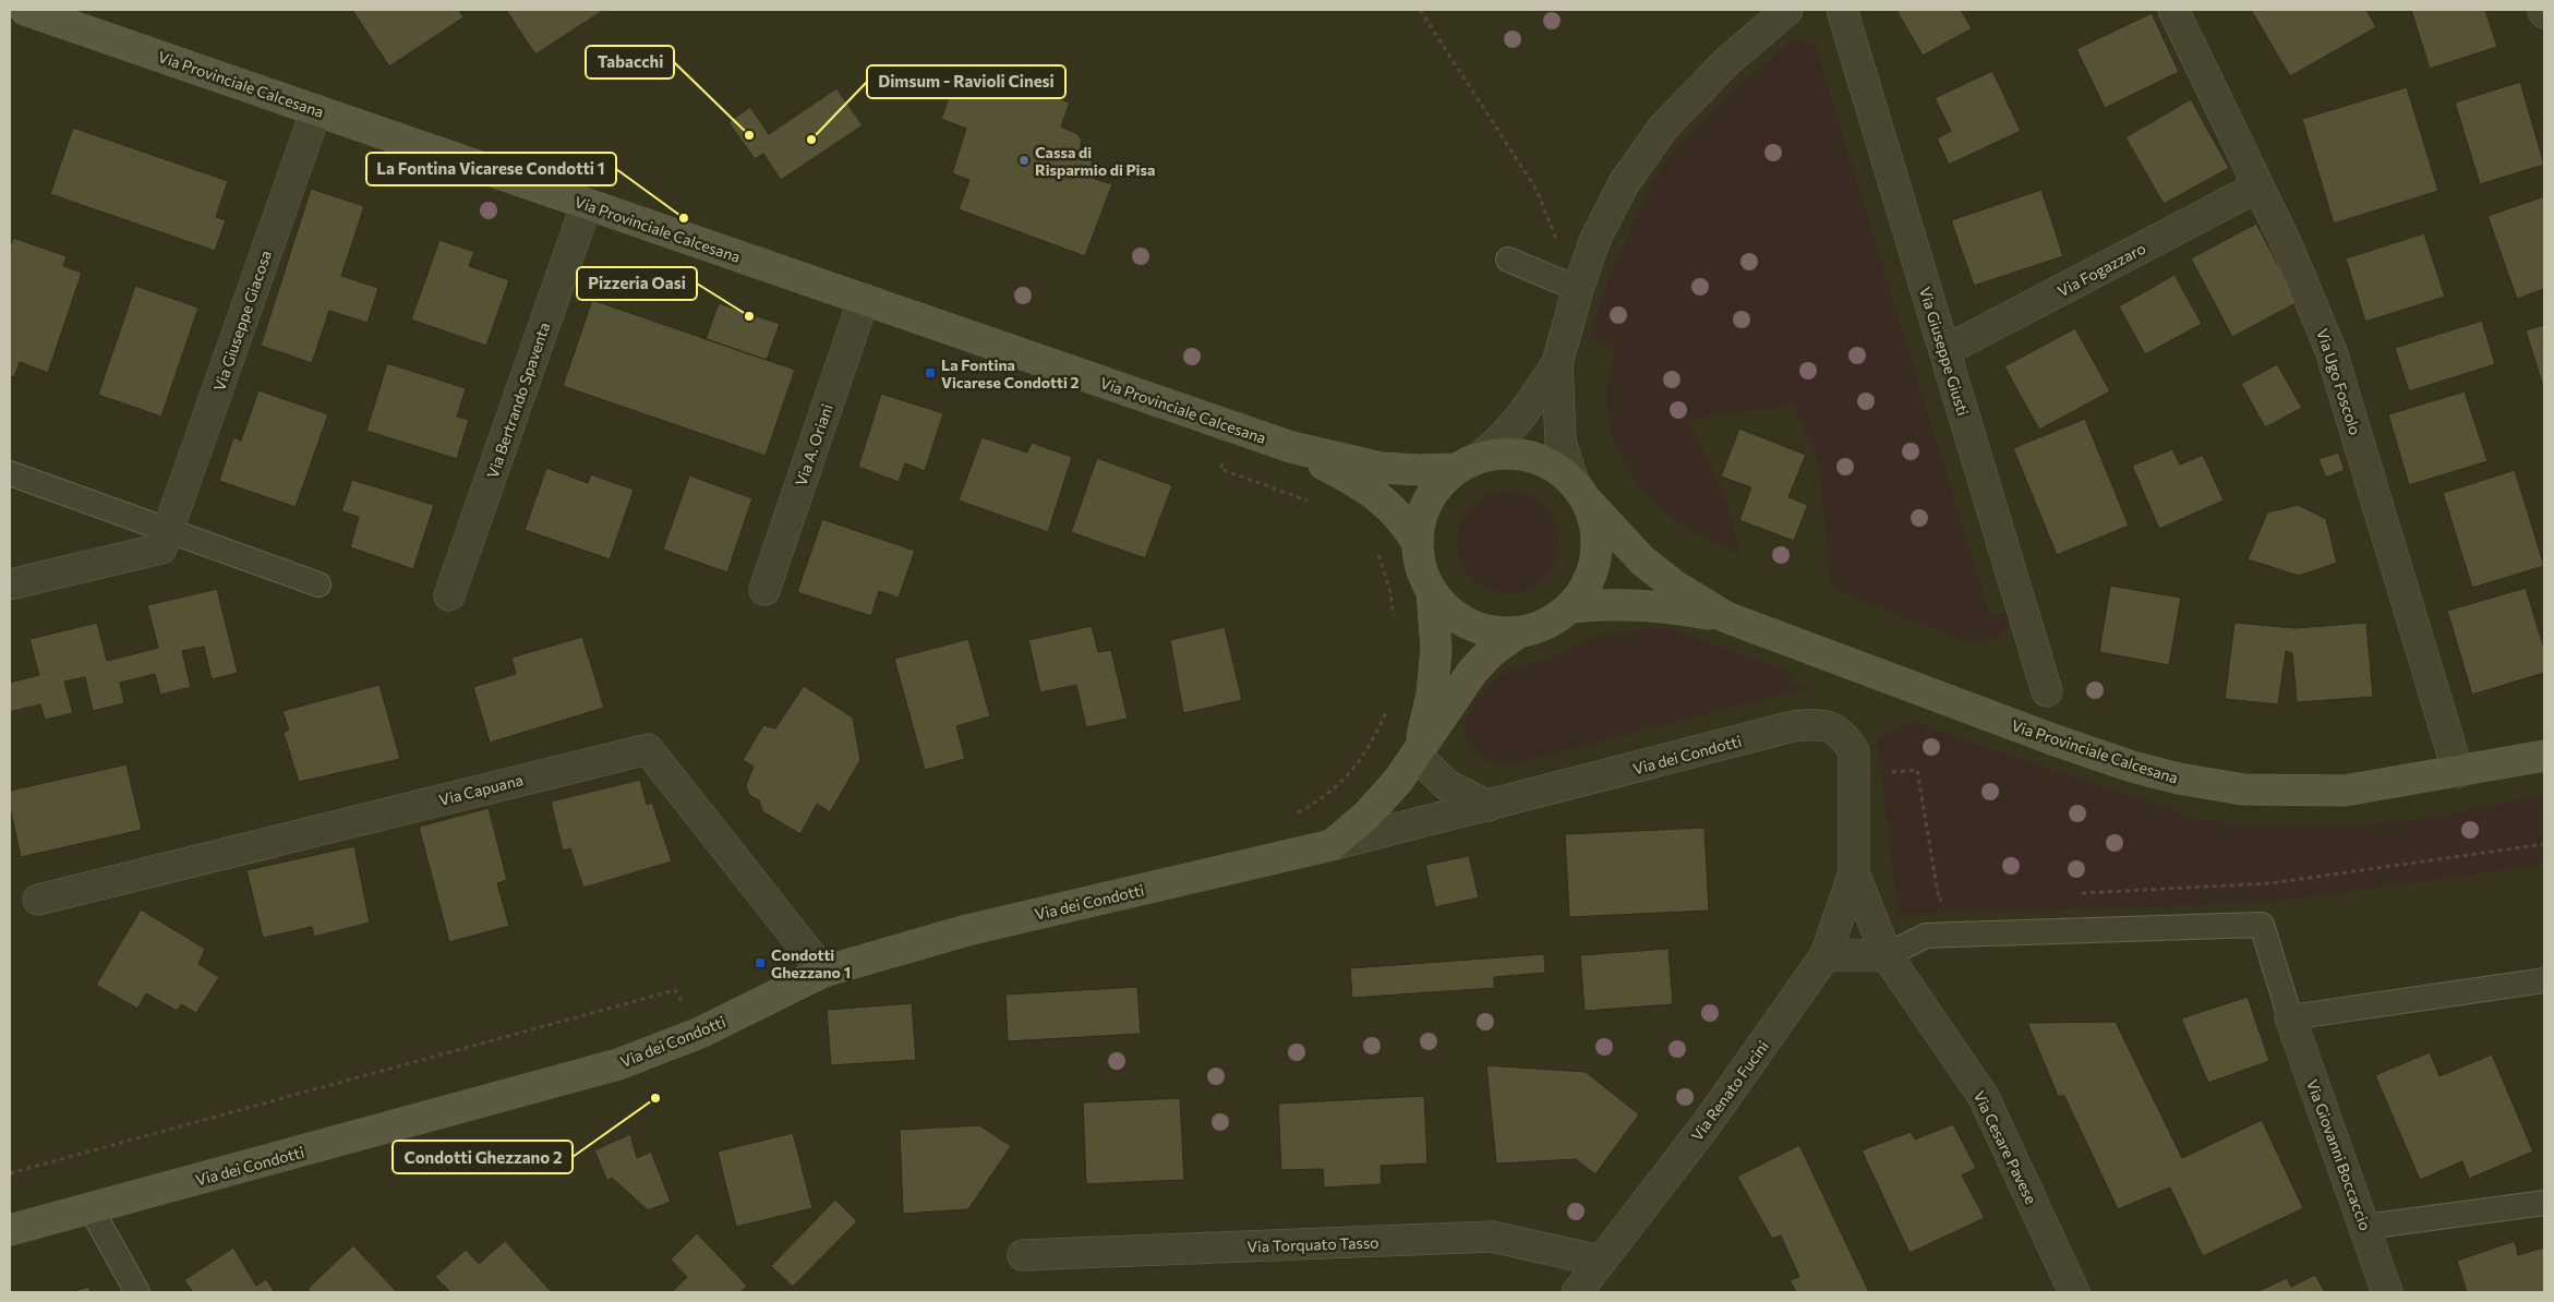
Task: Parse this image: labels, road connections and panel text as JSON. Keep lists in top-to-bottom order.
{
  "streets": {
    "main road": ["Via Provinciale Calcesana", "Via dei Condotti"],
    "street": [
      "Via Fogazzaro",
      "Via Giuseppe Giacosa",
      "Via Giuseppe Giusti",
      "Via Ugo Foscolo",
      "Via Bertrando Spaventa",
      "Via A. Oriani",
      "Via Capuana",
      "Via Renato Fucini",
      "Via Cesare Pavese",
      "Via Giovanni Boccaccio",
      "Via Torquato Tasso"
    ]
  },
  "crossings": [
    ["Via Provinciale Calcesana", "Via Giuseppe Giacosa"],
    ["Via Provinciale Calcesana", "Via Ugo Foscolo"],
    ["Via Provinciale Calcesana", "Via Bertrando Spaventa"],
    ["Via Provinciale Calcesana", "Via A. Oriani"],
    ["Via Provinciale Calcesana", "Via dei Condotti"],
    ["Via Fogazzaro", "Via Giuseppe Giusti"],
    ["Via Fogazzaro", "Via Ugo Foscolo"],
    ["Via dei Condotti", "Via Capuana"],
    ["Via dei Condotti", "Via Renato Fucini"],
    ["Via dei Condotti", "Via Cesare Pavese"],
    ["Via Renato Fucini", "Via Cesare Pavese"],
    ["Via Renato Fucini", "Via Torquato Tasso"]
  ],
  "places": {
    "other": [
      "Tabacchi",
      "Dimsum - Ravioli Cinesi",
      "Cassa di Risparmio di Pisa",
      "La Fontina Vicarese Condotti 1",
      "Pizzeria Oasi",
      "Condotti Ghezzano 2"
    ],
    "transit": ["La Fontina Vicarese Condotti 2", "Condotti Ghezzano 1"]
  }
}
